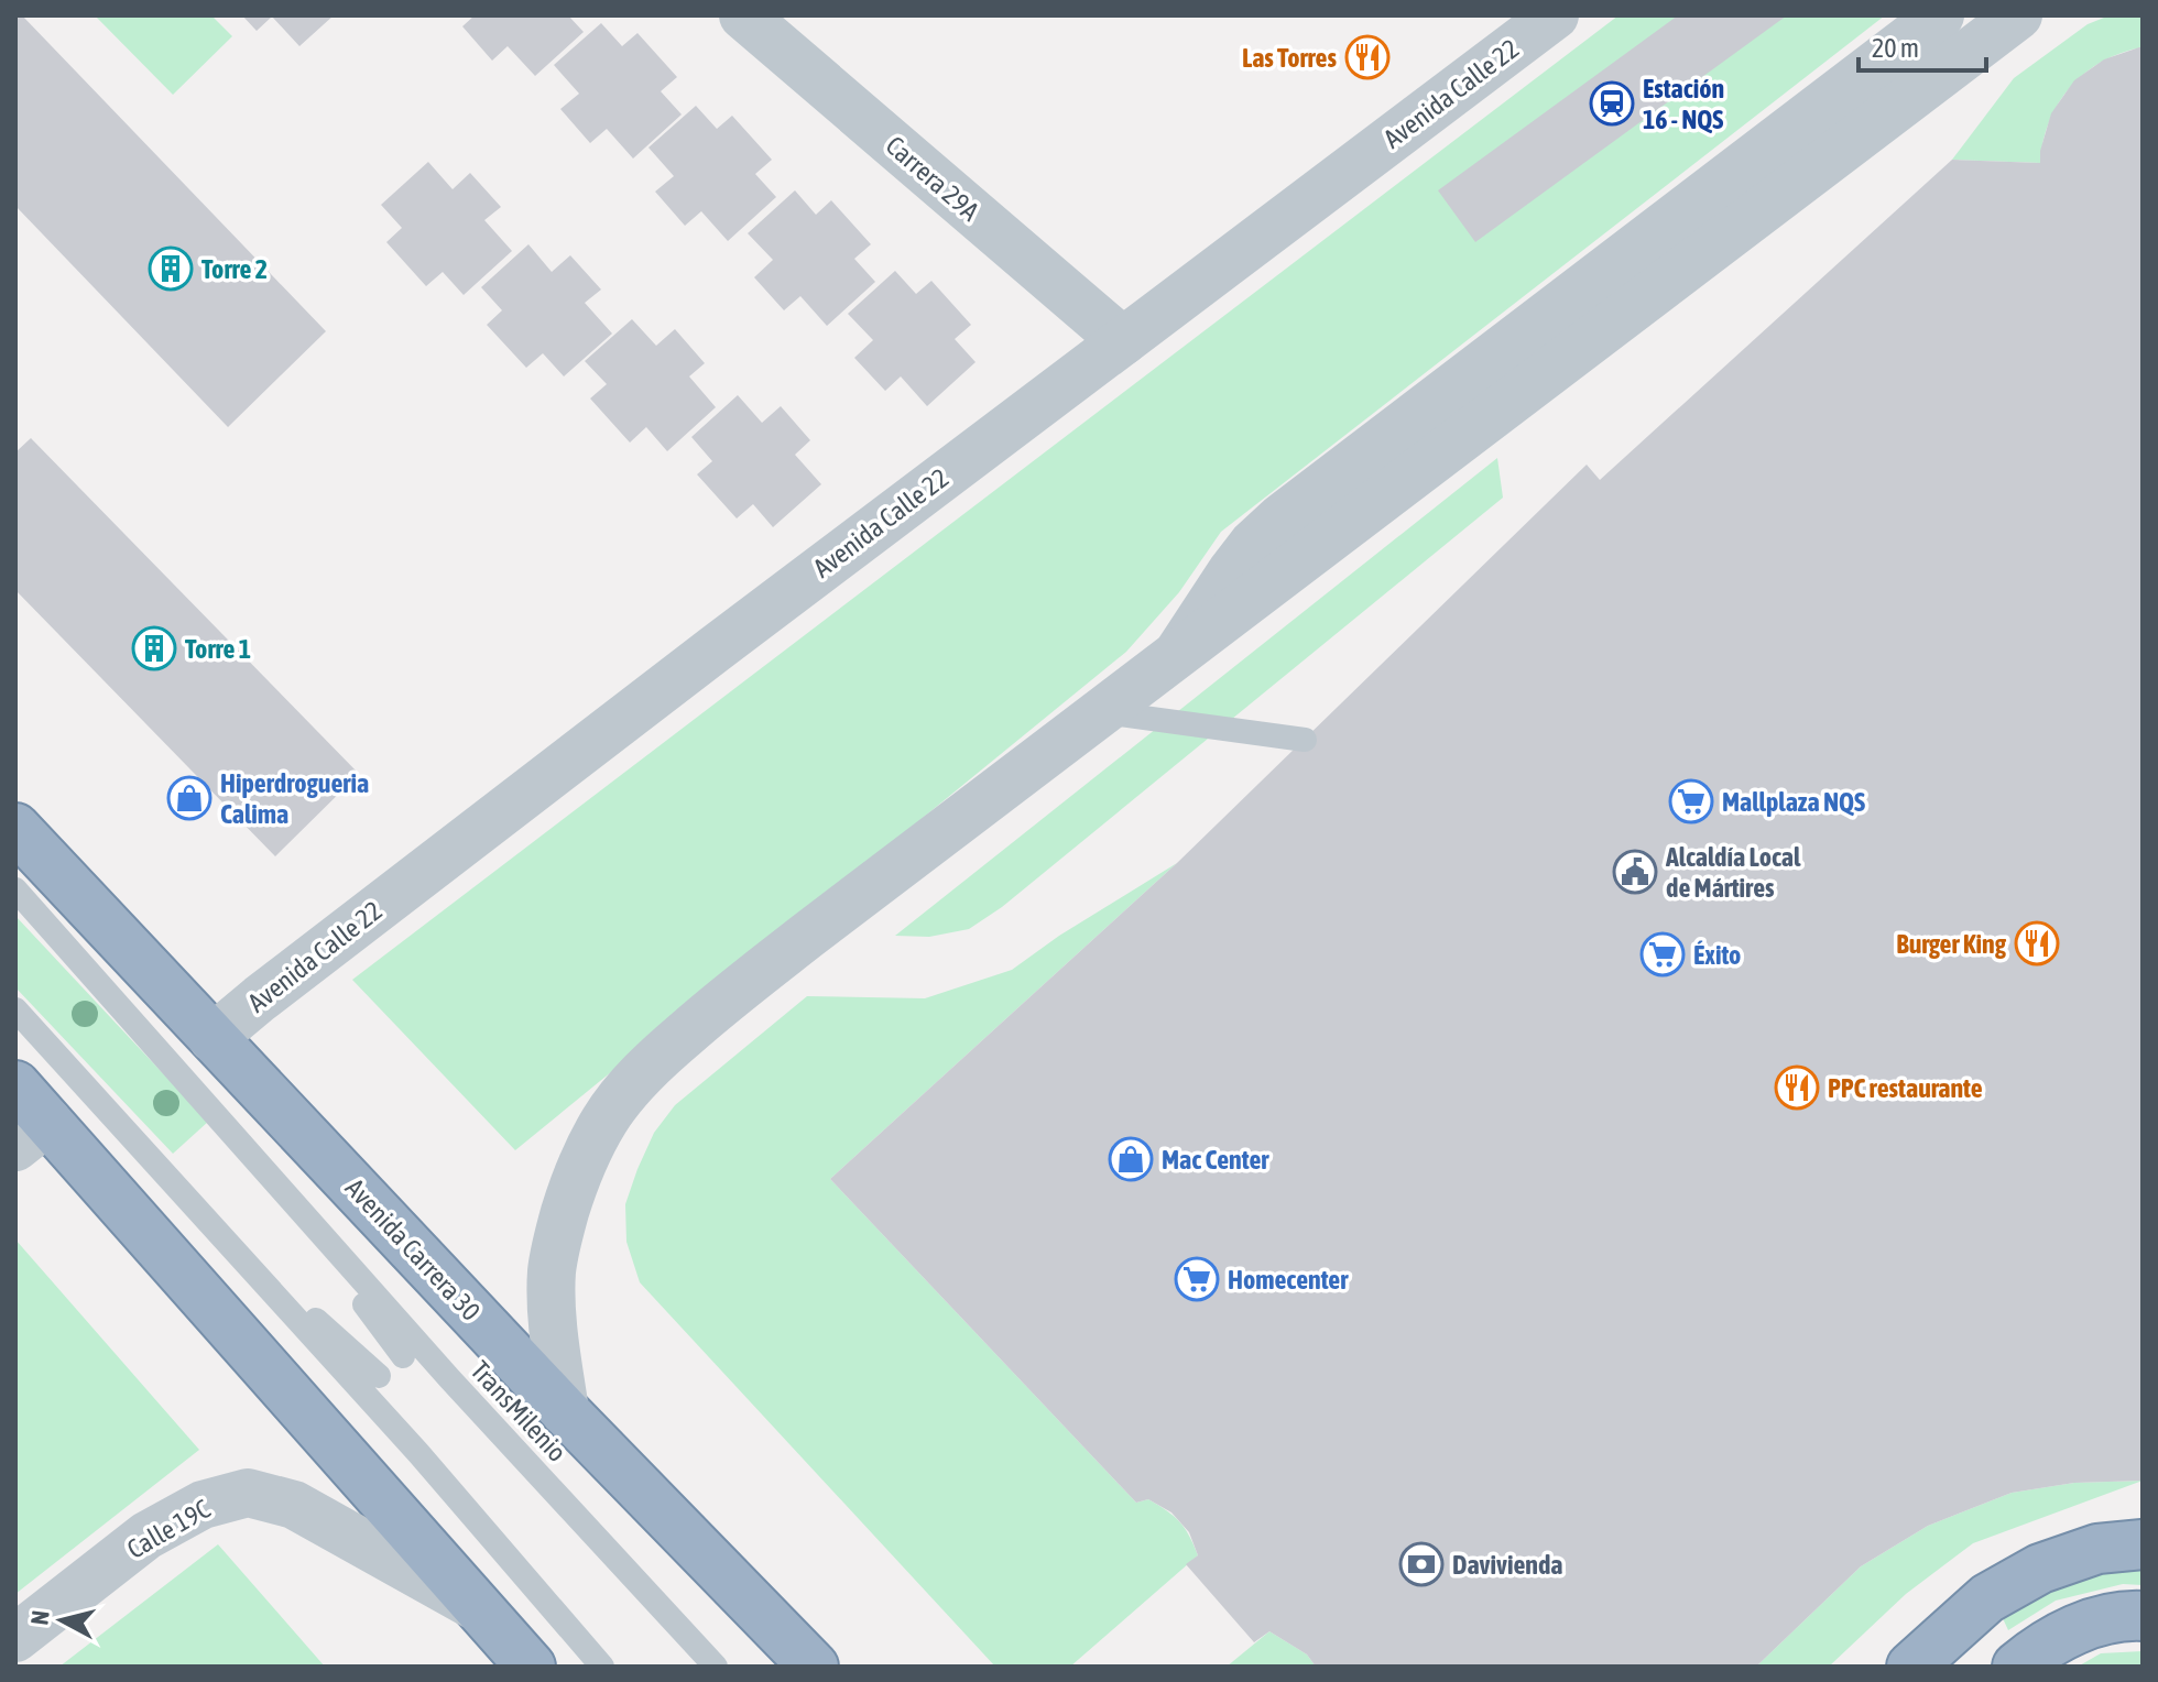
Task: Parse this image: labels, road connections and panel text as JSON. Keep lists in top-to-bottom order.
{
  "streets": {
    "highway": ["Avenida Carrera 30"],
    "street": ["Avenida Calle 22", "Carrera 29A", "Calle 19C"],
    "lane": ["TransMilenio"]
  },
  "crossings": [
    ["Avenida Calle 22", "Carrera 29A"],
    ["Avenida Calle 22", "Avenida Carrera 30"]
  ],
  "places": {
    "restaurant": ["Las Torres", "Burger King", "PPC restaurante"],
    "station": ["Estación 16 - NQS"],
    "building": ["Torre 2", "Torre 1"],
    "shop": ["Hiperdrogueria Calima", "Mac Center"],
    "supermarket": ["Mallplaza NQS", "Éxito", "Homecenter"],
    "public building": ["Alcaldía Local de Mártires"],
    "bank": ["Davivienda"]
  },
  "scale_bar": "20 m",
  "north": "left"
}
